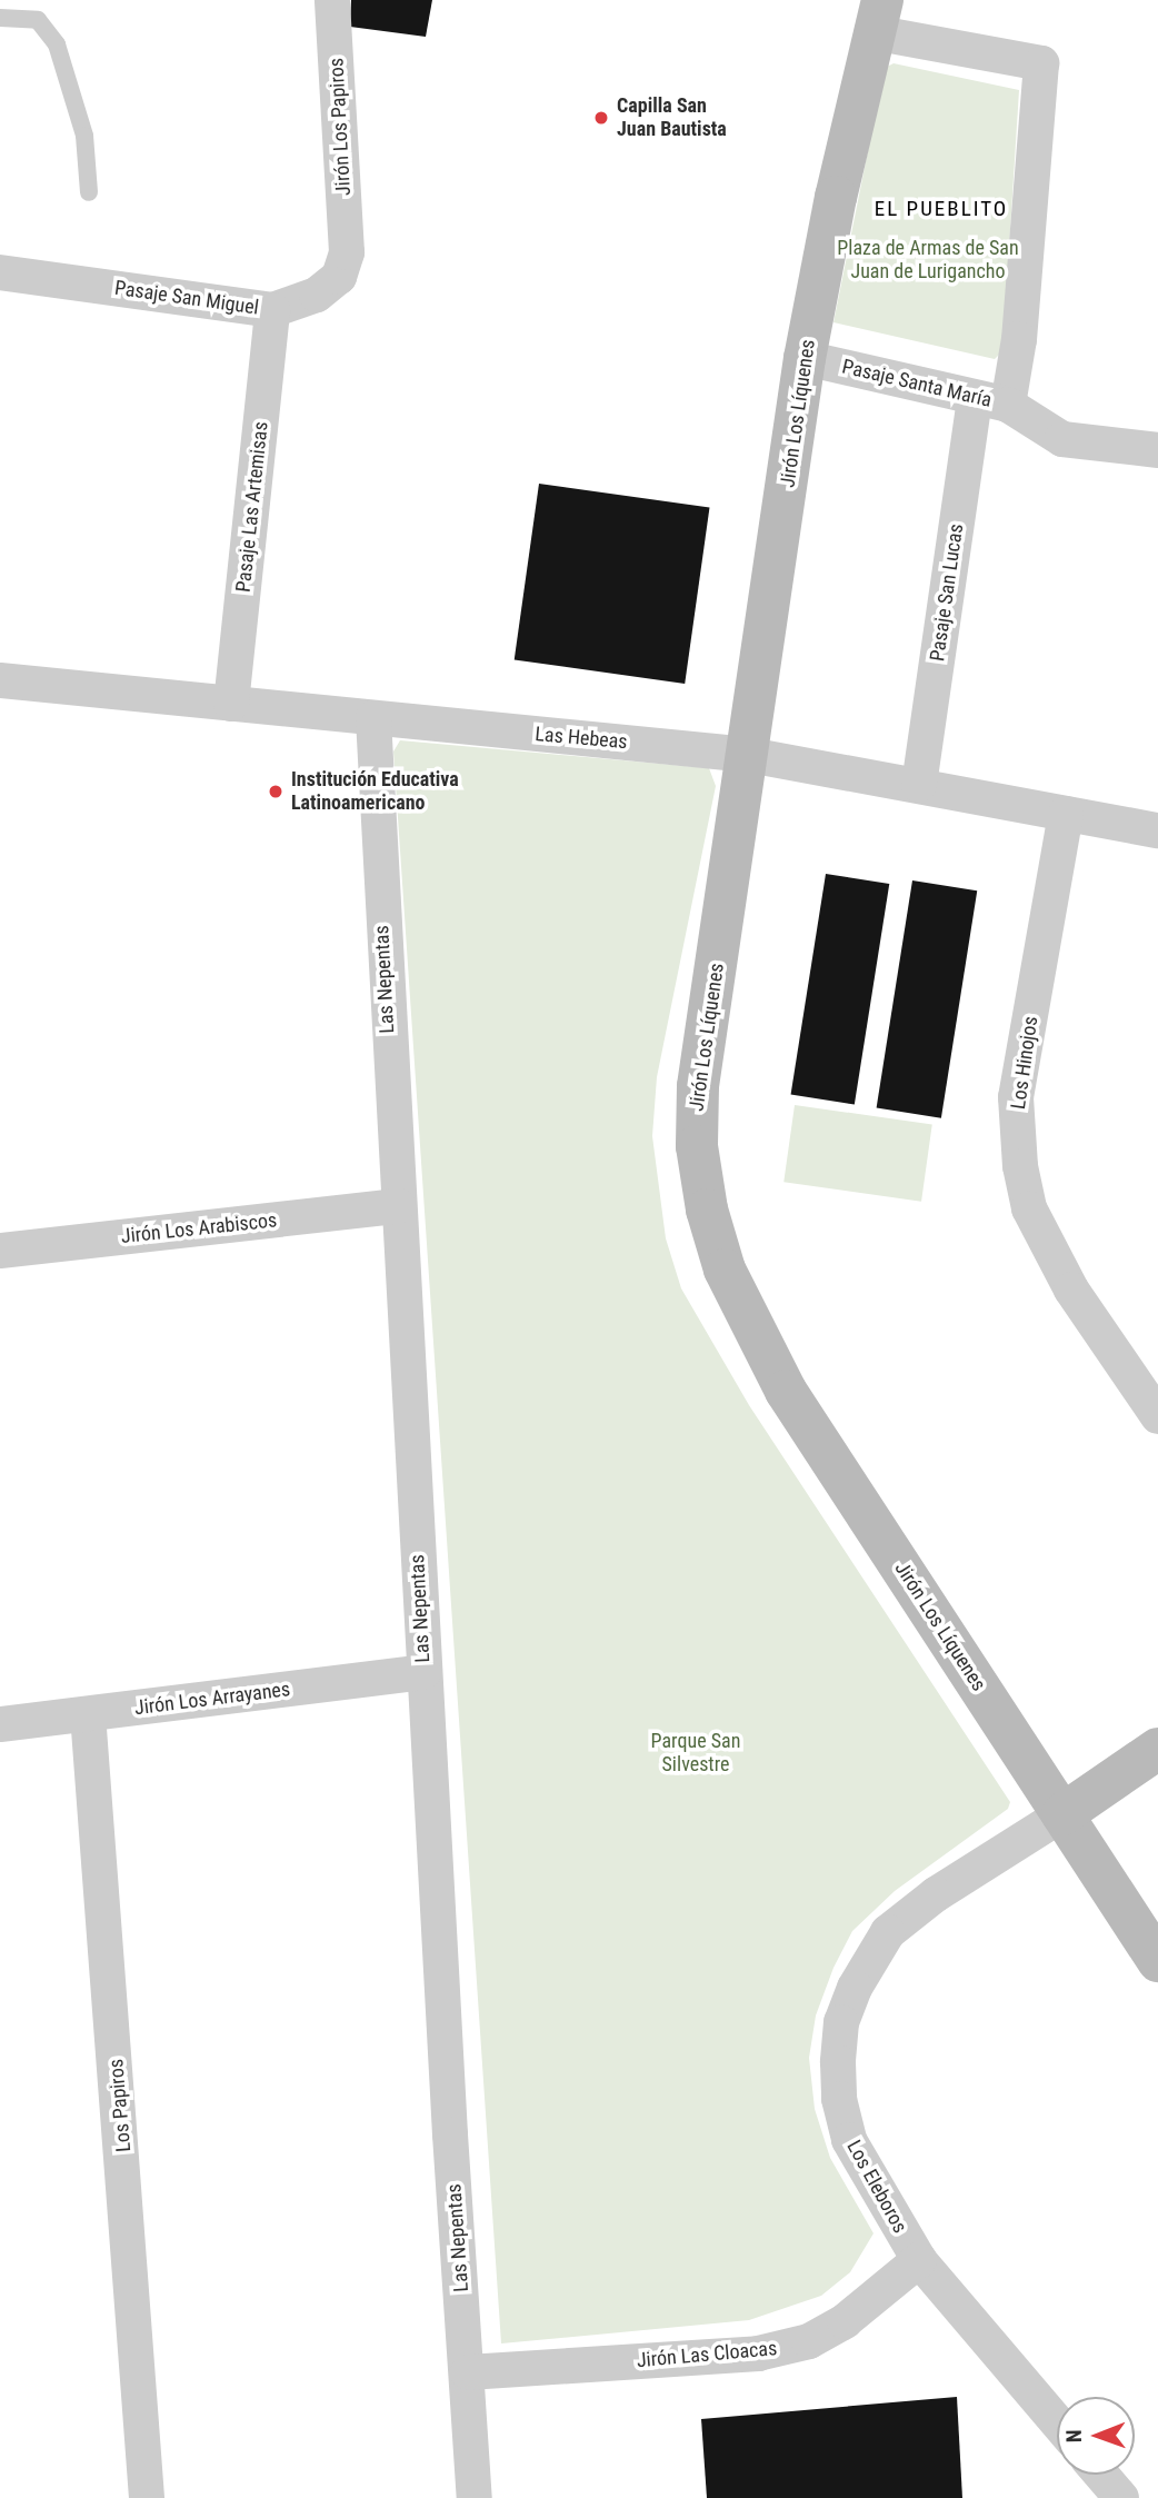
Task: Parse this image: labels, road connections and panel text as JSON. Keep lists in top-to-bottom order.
{
  "streets": {
    "street": [
      "Jirón Los Papiros",
      "Pasaje San Miguel",
      "Pasaje Santa María",
      "Jirón Los Líquenes",
      "Pasaje Las Artemisas",
      "Pasaje San Lucas",
      "Las Hebeas",
      "Las Nepentas",
      "Los Hinojos",
      "Jirón Los Arabiscos",
      "Jirón Los Arrayanes",
      "Los Papiros",
      "Los Eleboros",
      "Jirón Las Cloacas"
    ]
  },
  "crossings": [
    ["Jirón Los Papiros", "Pasaje San Miguel"],
    ["Pasaje San Miguel", "Pasaje Las Artemisas"],
    ["Pasaje Santa María", "Jirón Los Líquenes"],
    ["Pasaje Santa María", "Pasaje San Lucas"],
    ["Jirón Los Líquenes", "Pasaje San Lucas"],
    ["Jirón Los Líquenes", "Las Hebeas"],
    ["Jirón Los Líquenes", "Los Eleboros"],
    ["Pasaje Las Artemisas", "Las Hebeas"],
    ["Pasaje San Lucas", "Las Hebeas"],
    ["Las Hebeas", "Las Nepentas"],
    ["Las Hebeas", "Los Hinojos"],
    ["Las Nepentas", "Jirón Los Arabiscos"],
    ["Las Nepentas", "Jirón Los Arrayanes"],
    ["Las Nepentas", "Jirón Las Cloacas"],
    ["Jirón Los Arrayanes", "Los Papiros"],
    ["Los Eleboros", "Jirón Las Cloacas"]
  ],
  "districts": ["EL PUEBLITO"],
  "parks": ["Plaza de Armas de San Juan de Lurigancho", "Parque San Silvestre"],
  "places": ["Capilla San Juan Bautista", "Institución Educativa Latinoamericano"],
  "north": "left"
}
